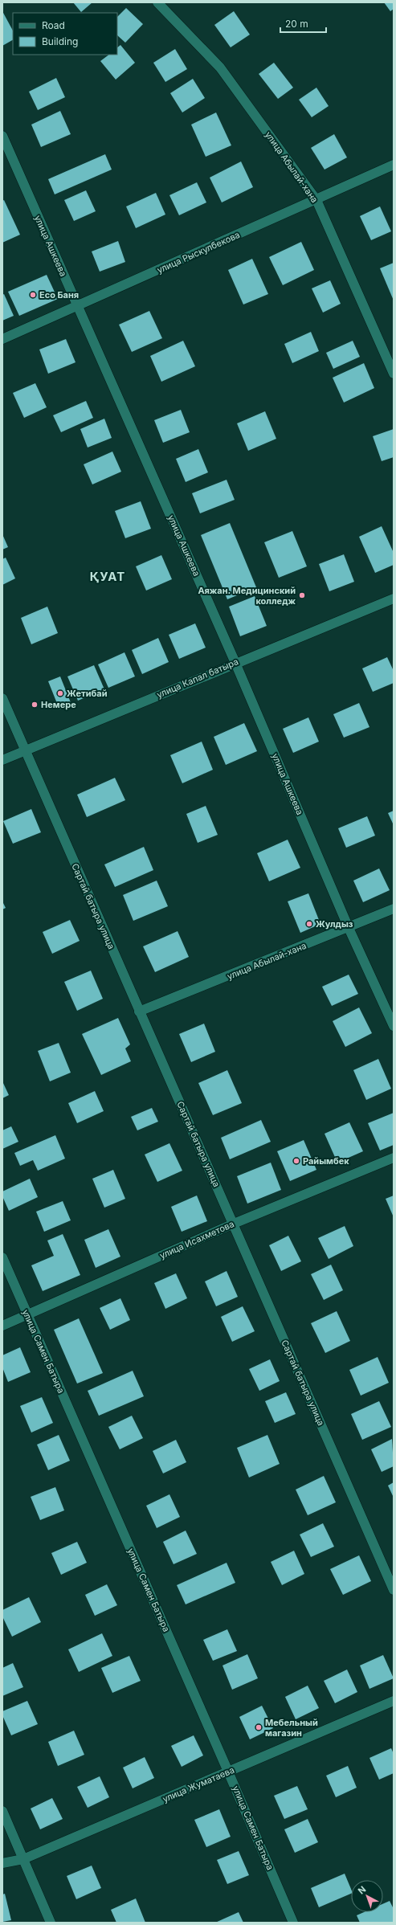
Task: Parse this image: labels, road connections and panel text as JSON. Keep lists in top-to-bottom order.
{
  "streets": {
    "street": [
      "улица Абылай-хана",
      "улица Ашкеева",
      "улица Рыскулбекова",
      "улица Капал батыра",
      "Сартай батыра улица",
      "улица Исахметова",
      "улица Самен Батыра",
      "улица Жуматаева"
    ]
  },
  "crossings": [
    ["улица Абылай-хана", "улица Ашкеева"],
    ["улица Абылай-хана", "улица Рыскулбекова"],
    ["улица Абылай-хана", "Сартай батыра улица"],
    ["улица Ашкеева", "улица Рыскулбекова"],
    ["улица Ашкеева", "улица Капал батыра"],
    ["улица Капал батыра", "Сартай батыра улица"],
    ["Сартай батыра улица", "улица Исахметова"],
    ["улица Исахметова", "улица Самен Батыра"],
    ["улица Самен Батыра", "улица Жуматаева"]
  ],
  "districts": ["ҚУАТ"],
  "places": [
    "Eco Баня",
    "Аяжан. Медицинский колледж",
    "Жетибай",
    "Немере",
    "Жулдыз",
    "Райымбек",
    "Мебельный магазин"
  ],
  "legend": ["Road", "Building"],
  "scale_bar": "20 m",
  "north": "top left"
}
